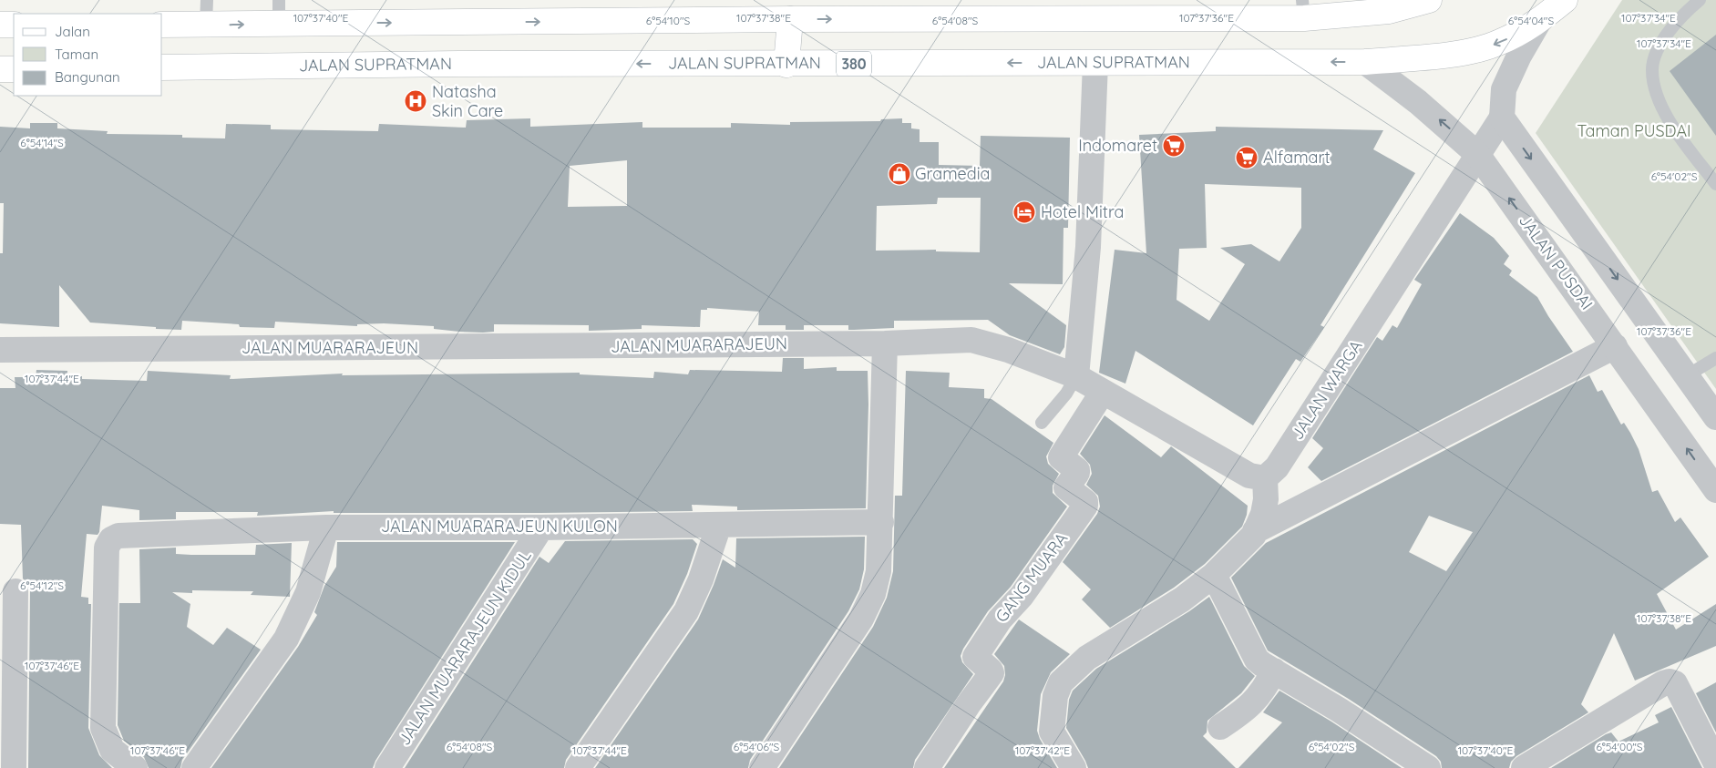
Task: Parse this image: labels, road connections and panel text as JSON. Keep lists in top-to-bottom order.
{
  "streets": {
    "main road": ["JALAN SUPRATMAN", "380"],
    "street": [
      "JALAN PUSDAI",
      "JALAN MUARARAJEUN",
      "JALAN WARGA",
      "JALAN MUARARAJEUN KULON",
      "GANG MUARA",
      "JALAN MUARARAJEUN KIDUL"
    ]
  },
  "crossings": [
    ["JALAN SUPRATMAN", "JALAN PUSDAI"],
    ["JALAN PUSDAI", "JALAN WARGA"],
    ["JALAN MUARARAJEUN KULON", "JALAN MUARARAJEUN KIDUL"]
  ],
  "parks": ["Taman PUSDAI"],
  "places": {
    "hospital": ["Natasha Skin Care"],
    "supermarket": ["Indomaret", "Alfamart"],
    "shop": ["Gramedia"],
    "hotel": ["Hotel Mitra"]
  },
  "legend": ["Jalan", "Taman", "Bangunan"],
  "coordinates": [
    "107°37'40\"E",
    "107°37'36\"E",
    "107°37'38\"E",
    "107°37'34\"E",
    "6°54'04\"S",
    "6°54'10\"S",
    "6°54'08\"S",
    "6°54'14\"S",
    "6°54'02\"S",
    "107°37'44\"E",
    "6°54'12\"S",
    "107°37'46\"E",
    "6°54'06\"S",
    "6°54'00\"S",
    "107°37'42\"E"
  ]
}
